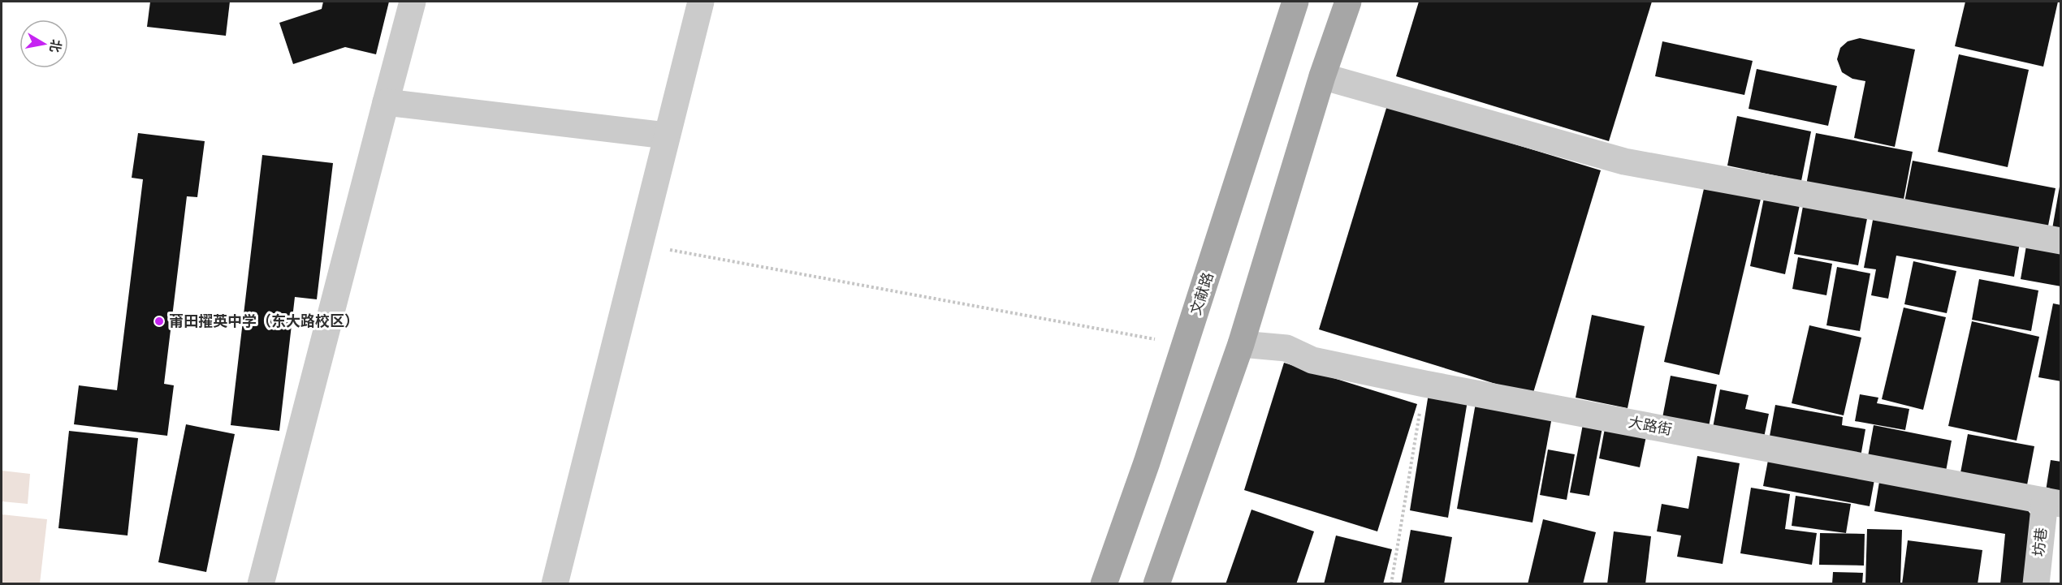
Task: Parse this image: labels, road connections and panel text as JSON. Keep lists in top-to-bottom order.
{
  "streets": {
    "main road": ["文献路"],
    "street": ["大路街", "坊巷"]
  },
  "crossings": [
    ["大路街", "坊巷"]
  ],
  "places": ["莆田擢英中学（东大路校区）"],
  "north": "right"
}
